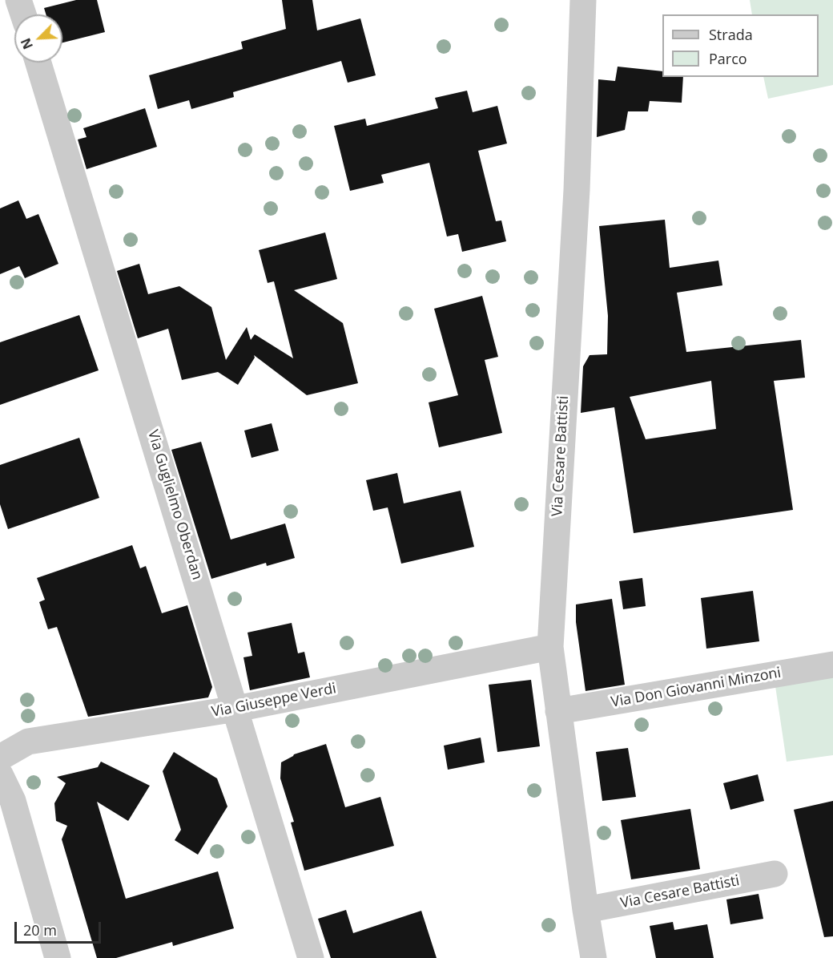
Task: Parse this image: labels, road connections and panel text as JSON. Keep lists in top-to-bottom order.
{
  "streets": {
    "street": [
      "Via Cesare Battisti",
      "Via Guglielmo Oberdan",
      "Via Don Giovanni Minzoni",
      "Via Giuseppe Verdi"
    ]
  },
  "crossings": [
    ["Via Cesare Battisti", "Via Don Giovanni Minzoni"],
    ["Via Cesare Battisti", "Via Giuseppe Verdi"],
    ["Via Guglielmo Oberdan", "Via Giuseppe Verdi"]
  ],
  "legend": ["Strada", "Parco"],
  "scale_bar": "20 m",
  "north": "bottom left"
}
